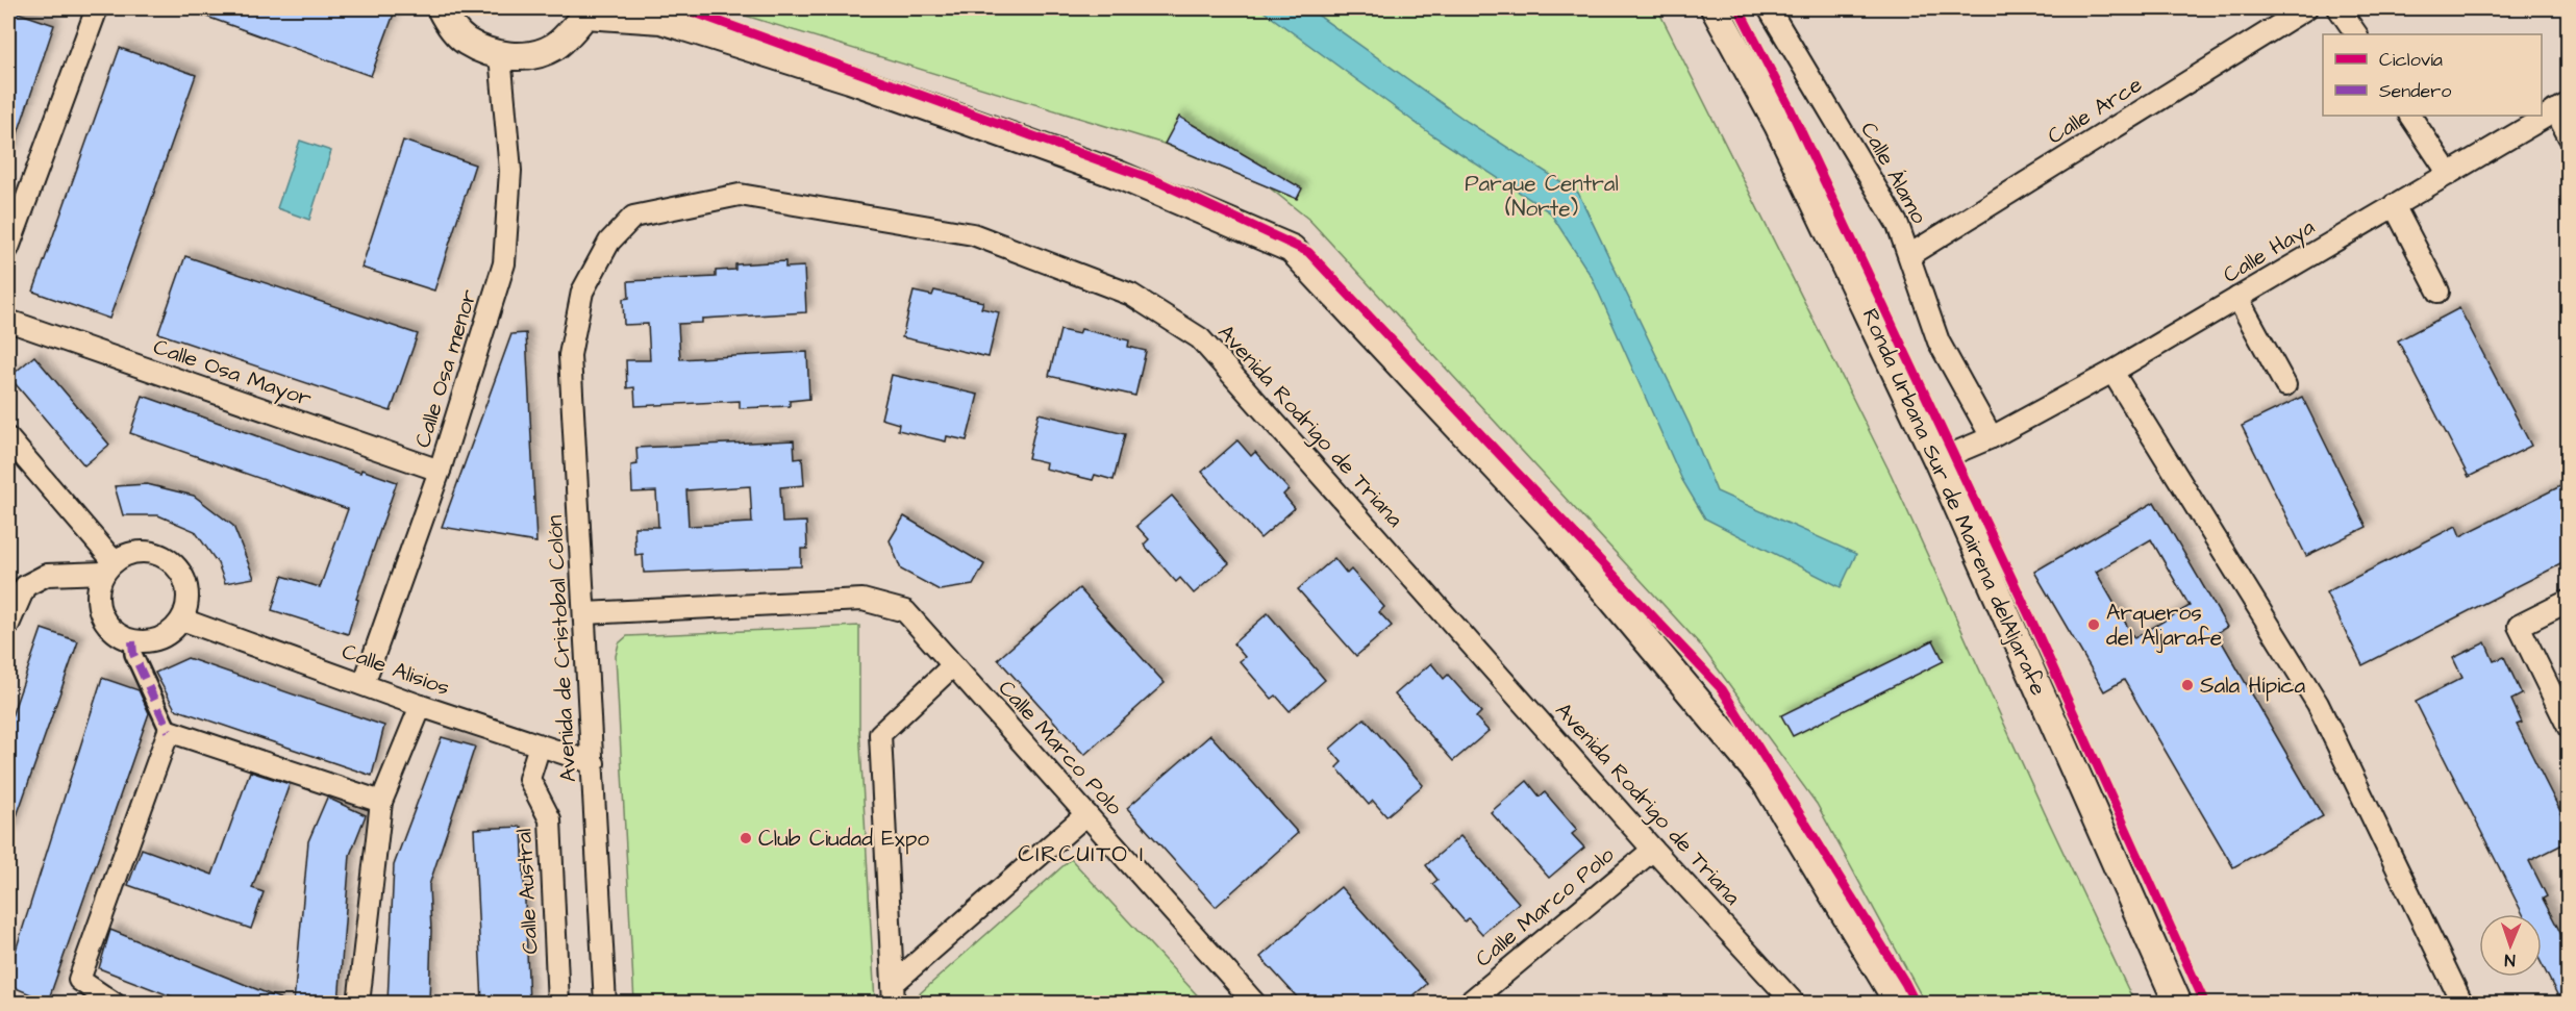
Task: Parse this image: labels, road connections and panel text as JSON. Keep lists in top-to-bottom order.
{
  "streets": {
    "street": [
      "Calle Arce",
      "Calle Álamo",
      "Calle Haya",
      "Calle Osa menor",
      "Calle Osa Mayor",
      "Avenida Rodrigo de Triana",
      "Ronda Urbana Sur de Mairena delAljarafe",
      "Avenida de Cristobal Colón",
      "Calle Alisios",
      "Calle Marco Polo",
      "Calle Austral"
    ]
  },
  "crossings": [
    ["Calle Arce", "Calle Álamo"],
    ["Calle Álamo", "Calle Haya"],
    ["Calle Haya", "Ronda Urbana Sur de Mairena delAljarafe"],
    ["Calle Osa menor", "Calle Osa Mayor"],
    ["Calle Osa menor", "Calle Alisios"],
    ["Avenida Rodrigo de Triana", "Avenida de Cristobal Colón"],
    ["Avenida Rodrigo de Triana", "Calle Marco Polo"],
    ["Avenida de Cristobal Colón", "Calle Alisios"],
    ["Avenida de Cristobal Colón", "Calle Marco Polo"],
    ["Calle Alisios", "Calle Austral"]
  ],
  "districts": ["CIRCUITO I"],
  "parks": ["Parque Central (Norte)"],
  "places": ["Arqueros del Aljarafe", "Sala Hípica", "Club Ciudad Expo"],
  "legend": ["Ciclovía", "Sendero"],
  "north": "bottom"
}
